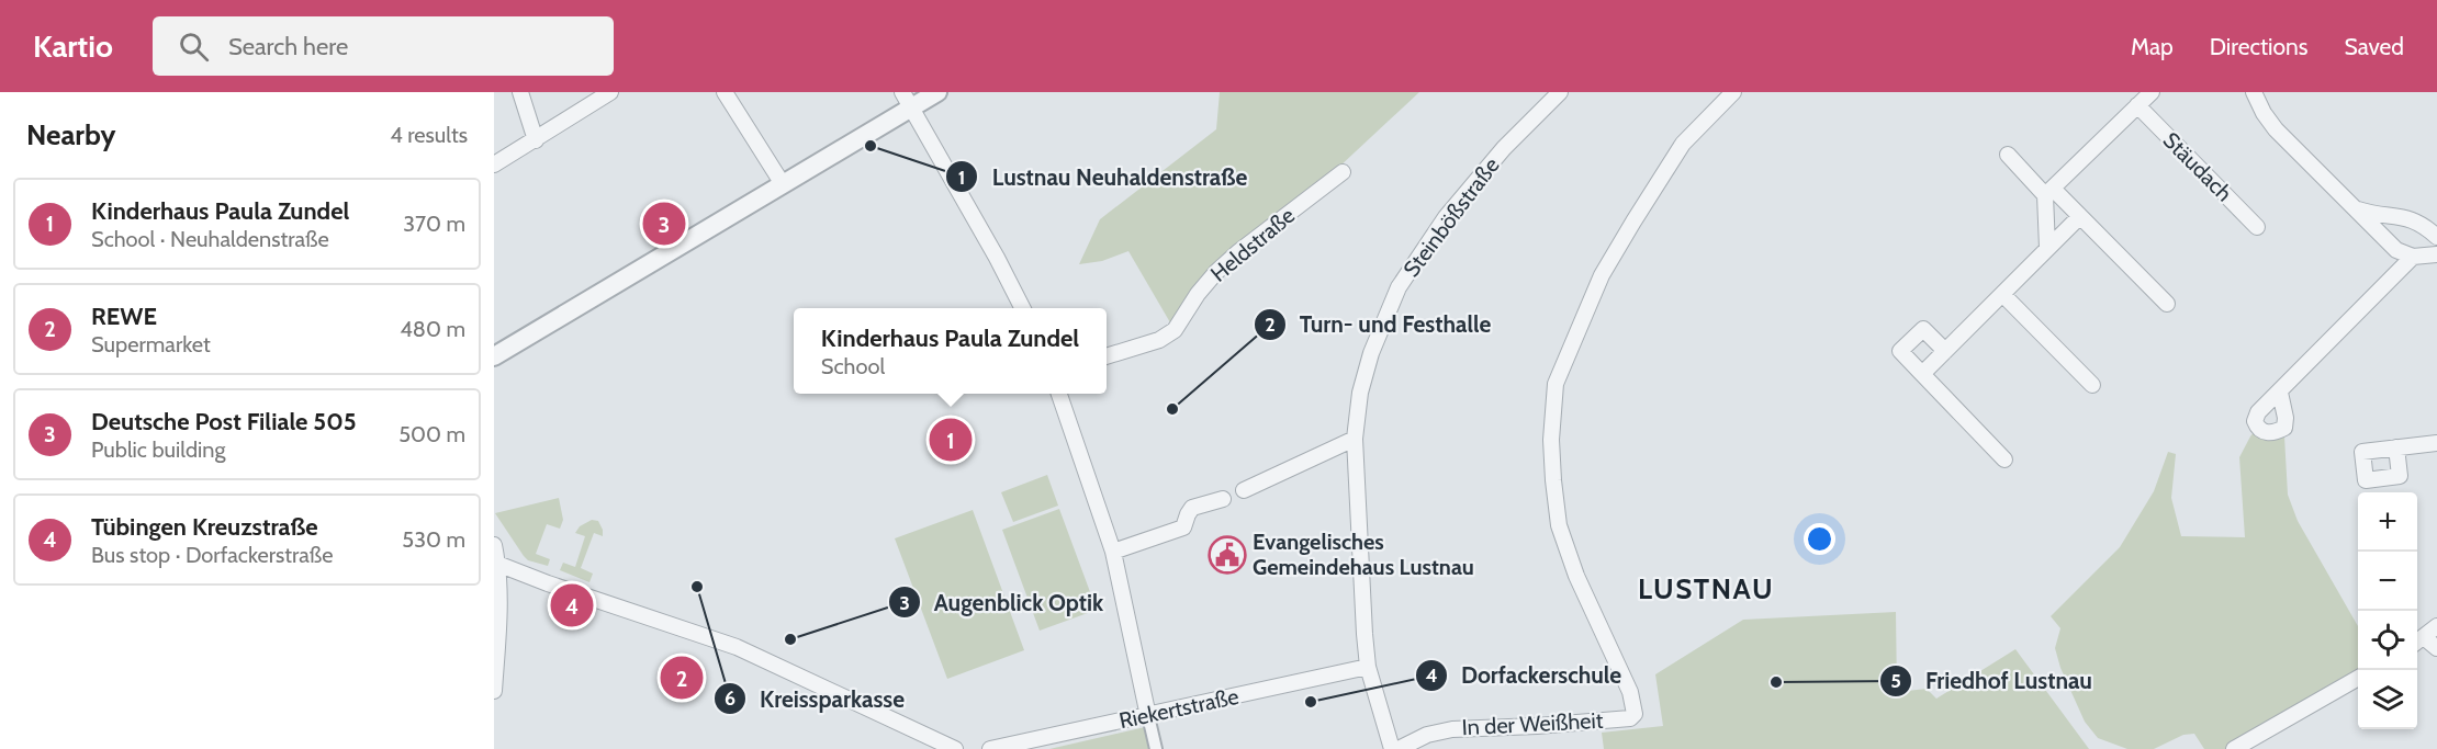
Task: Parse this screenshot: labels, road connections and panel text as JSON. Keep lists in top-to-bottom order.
{
  "streets": {
    "street": [
      "Stäudach",
      "Steinbößstraße",
      "Heldstraße",
      "Riekertstraße",
      "In der Weißheit"
    ]
  },
  "crossings": [
    ["Steinbößstraße", "Riekertstraße"]
  ],
  "districts": ["LUSTNAU"],
  "places": {
    "other": [
      "Lustnau Neuhaldenstraße",
      "Turn- und Festhalle",
      "Kreissparkasse",
      "Augenblick Optik",
      "Friedhof Lustnau",
      "Dorfackerschule"
    ],
    "public building": ["Evangelisches Gemeindehaus Lustnau"]
  },
  "page": {
    "header": "Kartio",
    "search": "Search here",
    "nav": ["Map", "Directions", "Saved"],
    "heading": ["Nearby", "4 results"],
    "list": [
      {
        "mark": "1",
        "name": "Kinderhaus Paula Zundel",
        "note": "School · Neuhaldenstraße",
        "value": "370 m"
      },
      {
        "mark": "2",
        "name": "REWE",
        "note": "Supermarket",
        "value": "480 m"
      },
      {
        "mark": "3",
        "name": "Deutsche Post Filiale 505",
        "note": "Public building",
        "value": "500 m"
      },
      {
        "mark": "4",
        "name": "Tübingen Kreuzstraße",
        "note": "Bus stop · Dorfackerstraße",
        "value": "530 m"
      }
    ],
    "pins": [
      "3",
      "1",
      "4",
      "2"
    ],
    "popup": ["Kinderhaus Paula Zundel", "School"],
    "map_buttons": ["+", "−"]
  }
}
